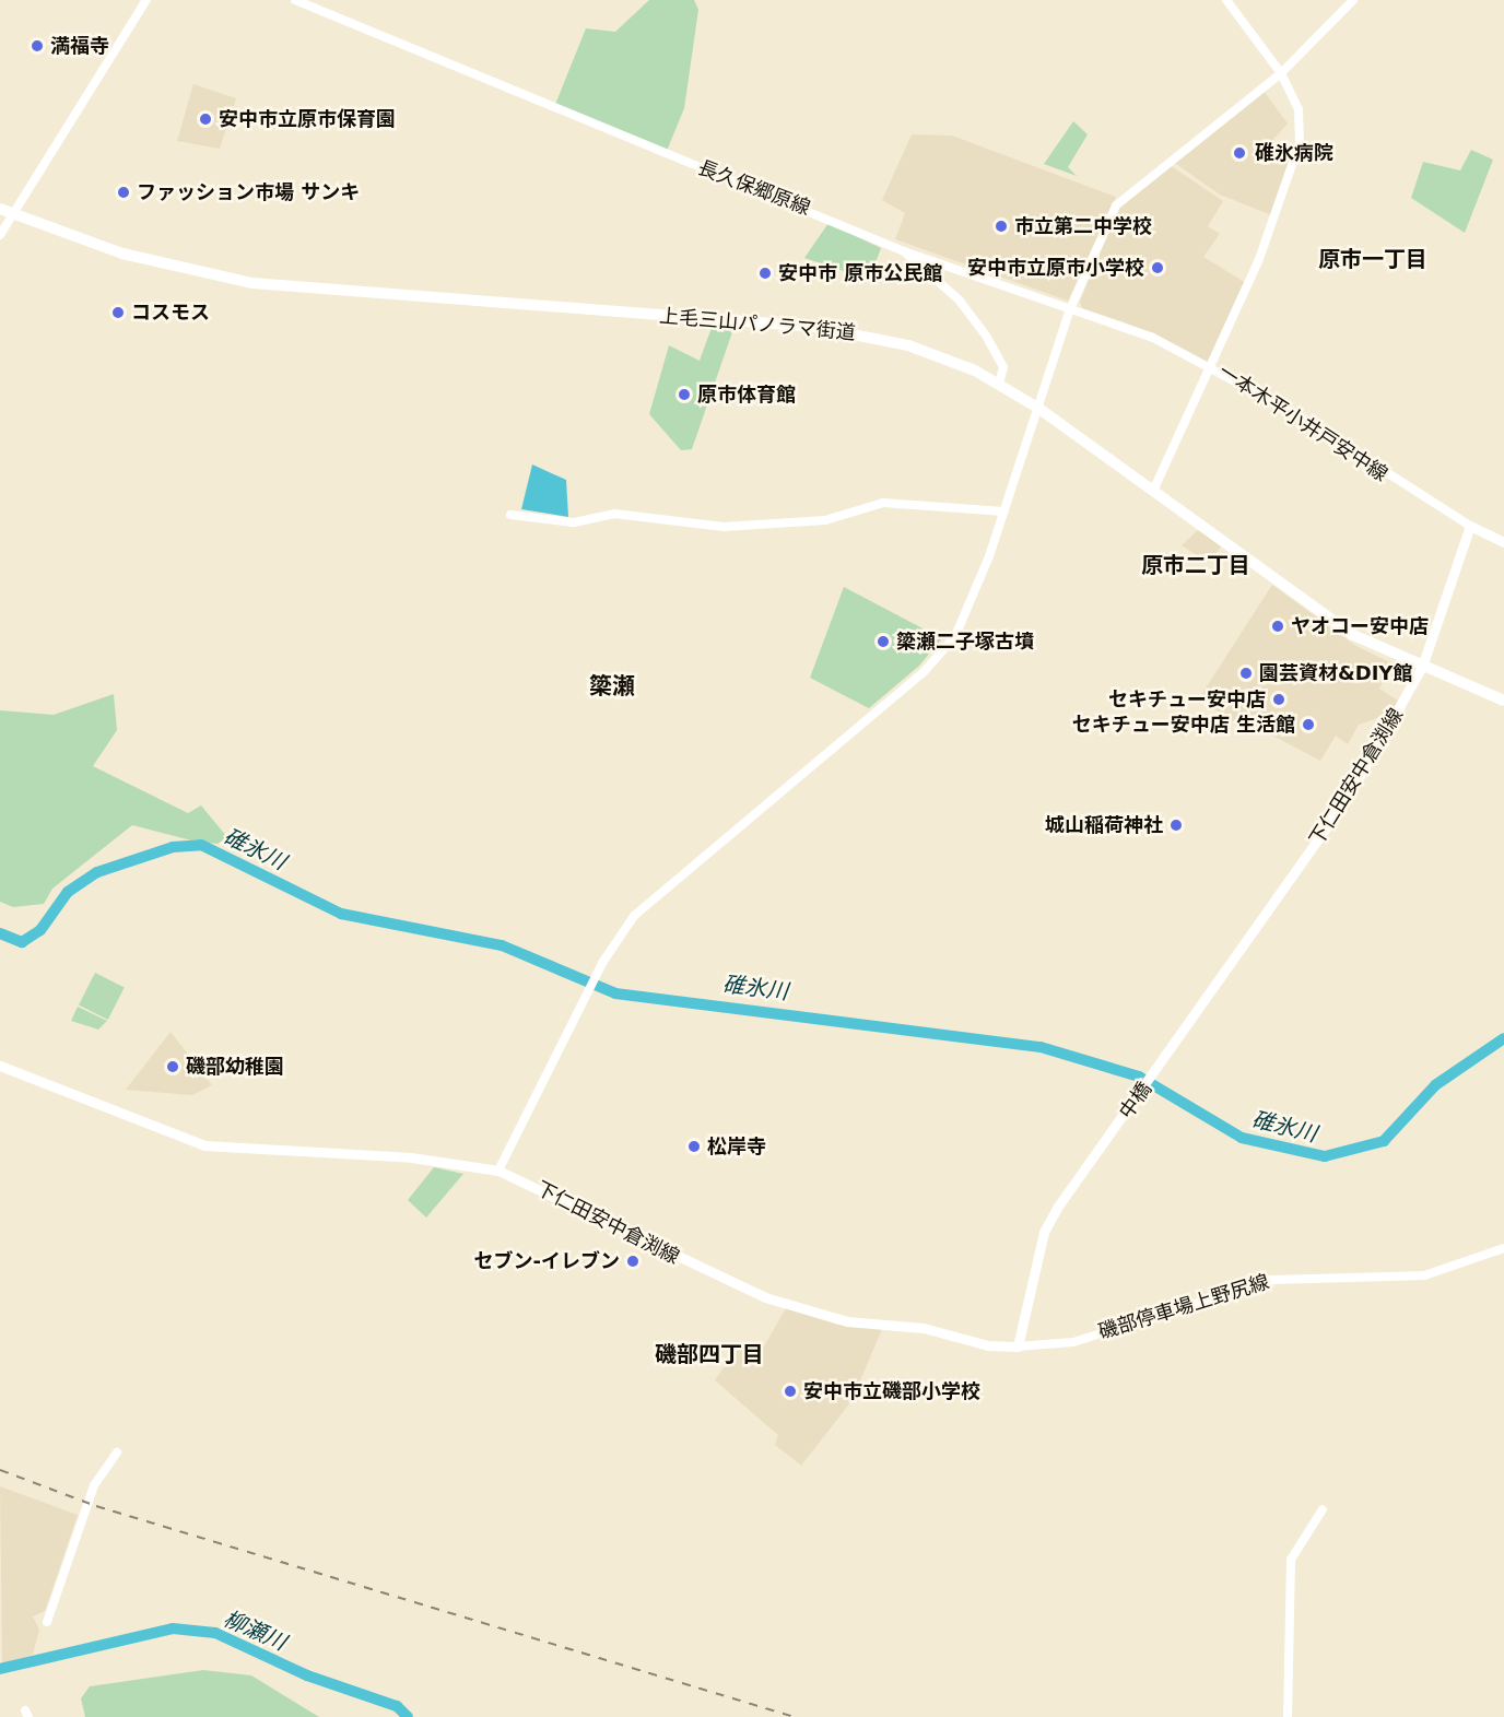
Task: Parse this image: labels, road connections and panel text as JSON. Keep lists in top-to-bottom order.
{
  "streets": {
    "highway": ["上毛三山パノラマ街道"],
    "main road": ["下仁田安中倉渕線", "中橋"],
    "street": ["長久保郷原線", "一本木平小井戸安中線", "磯部停車場上野尻線"]
  },
  "crossings": [
    ["長久保郷原線", "一本木平小井戸安中線"],
    ["上毛三山パノラマ街道", "下仁田安中倉渕線"],
    ["一本木平小井戸安中線", "下仁田安中倉渕線"],
    ["下仁田安中倉渕線", "中橋"],
    ["下仁田安中倉渕線", "磯部停車場上野尻線"],
    ["中橋", "磯部停車場上野尻線"]
  ],
  "districts": [
    "原市一丁目",
    "原市二丁目",
    "簗瀬",
    "磯部四丁目"
  ],
  "water": ["碓氷川", "柳瀬川"],
  "places": [
    "満福寺",
    "安中市立原市保育園",
    "碓氷病院",
    "ファッション市場 サンキ",
    "市立第二中学校",
    "安中市立原市小学校",
    "安中市 原市公民館",
    "コスモス",
    "原市体育館",
    "ヤオコー安中店",
    "簗瀬二子塚古墳",
    "園芸資材&DIY館",
    "セキチュー安中店",
    "セキチュー安中店 生活館",
    "城山稲荷神社",
    "磯部幼稚園",
    "松岸寺",
    "セブン-イレブン",
    "安中市立磯部小学校"
  ]
}
